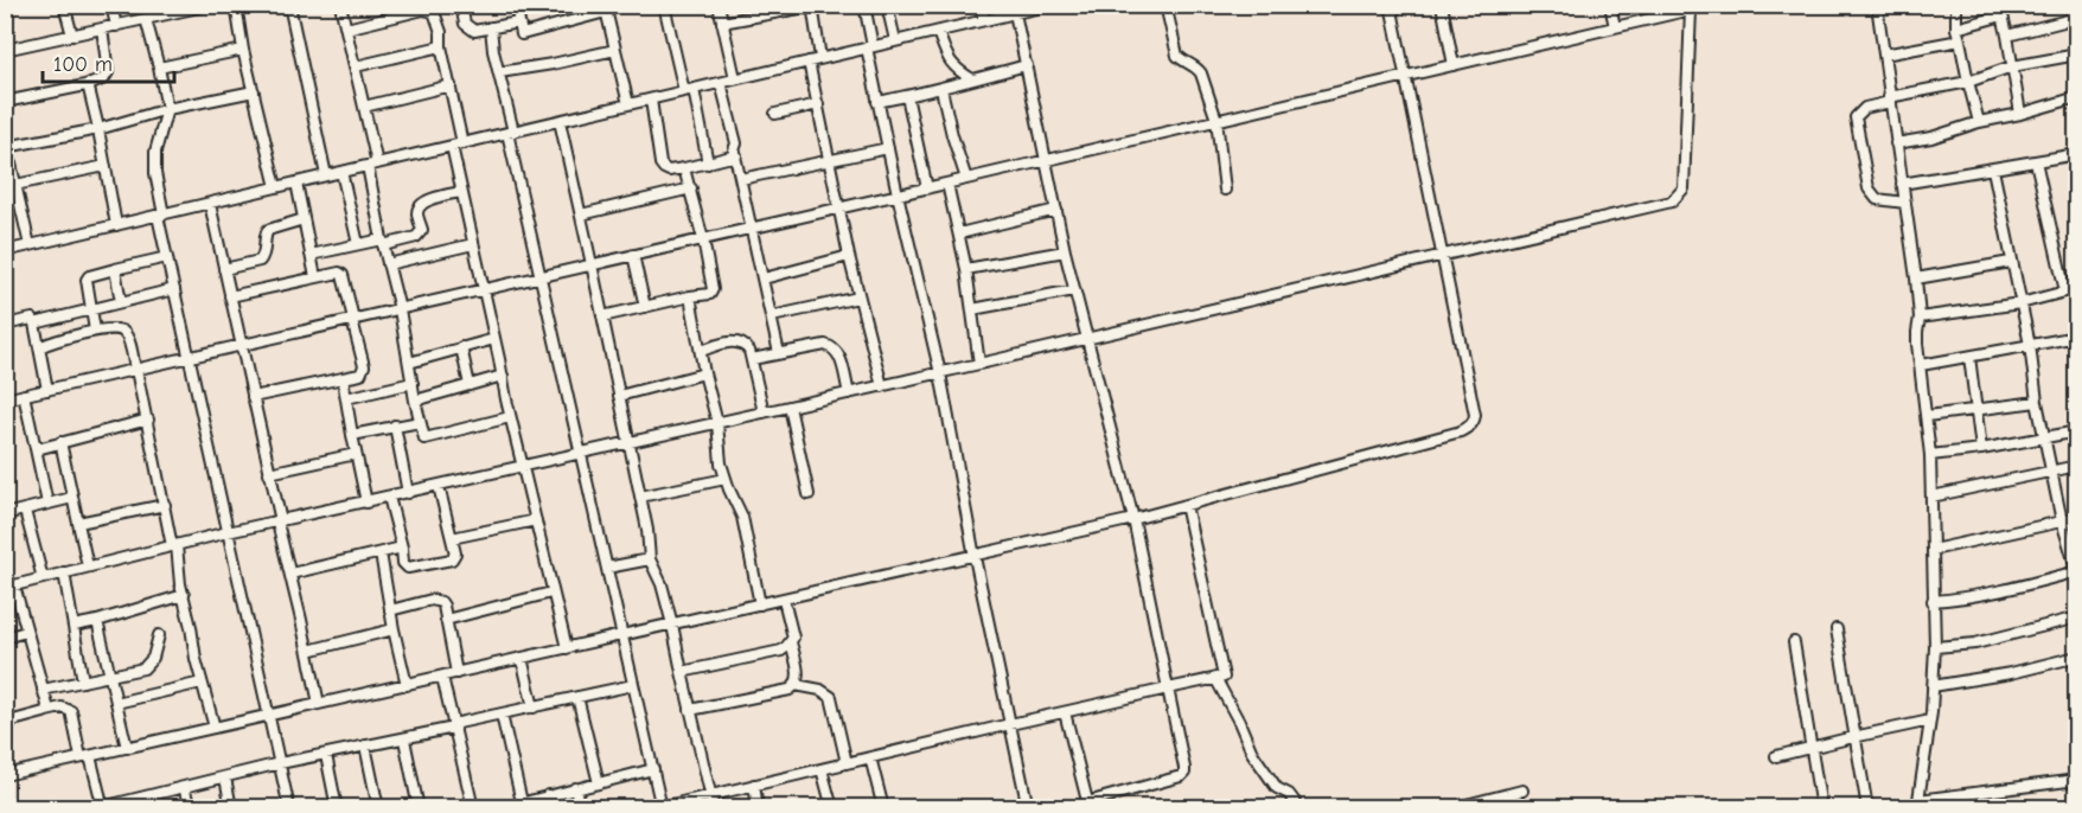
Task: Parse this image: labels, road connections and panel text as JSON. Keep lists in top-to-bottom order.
{
  "scale_bar": "100 m"
}
